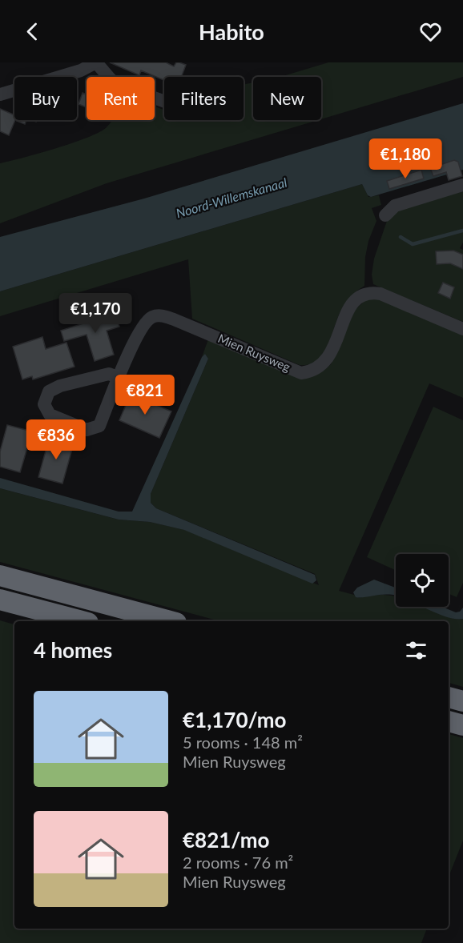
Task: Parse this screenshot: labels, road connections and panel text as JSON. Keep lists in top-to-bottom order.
{
  "streets": {
    "street": ["Mien Ruysweg"]
  },
  "water": ["Noord-Willemskanaal"],
  "page": {
    "header": "Habito",
    "chip": [
      "Buy",
      "Rent",
      "Filters",
      "New"
    ],
    "price": [
      "€1,180",
      "€1,170",
      "€821",
      "€836"
    ],
    "heading": "4 homes",
    "list": [
      {
        "name": "€1,170/mo",
        "note": "5 rooms · 148 m² · Mien Ruysweg"
      },
      {
        "name": "€821/mo",
        "note": "2 rooms · 76 m² · Mien Ruysweg"
      }
    ]
  }
}
